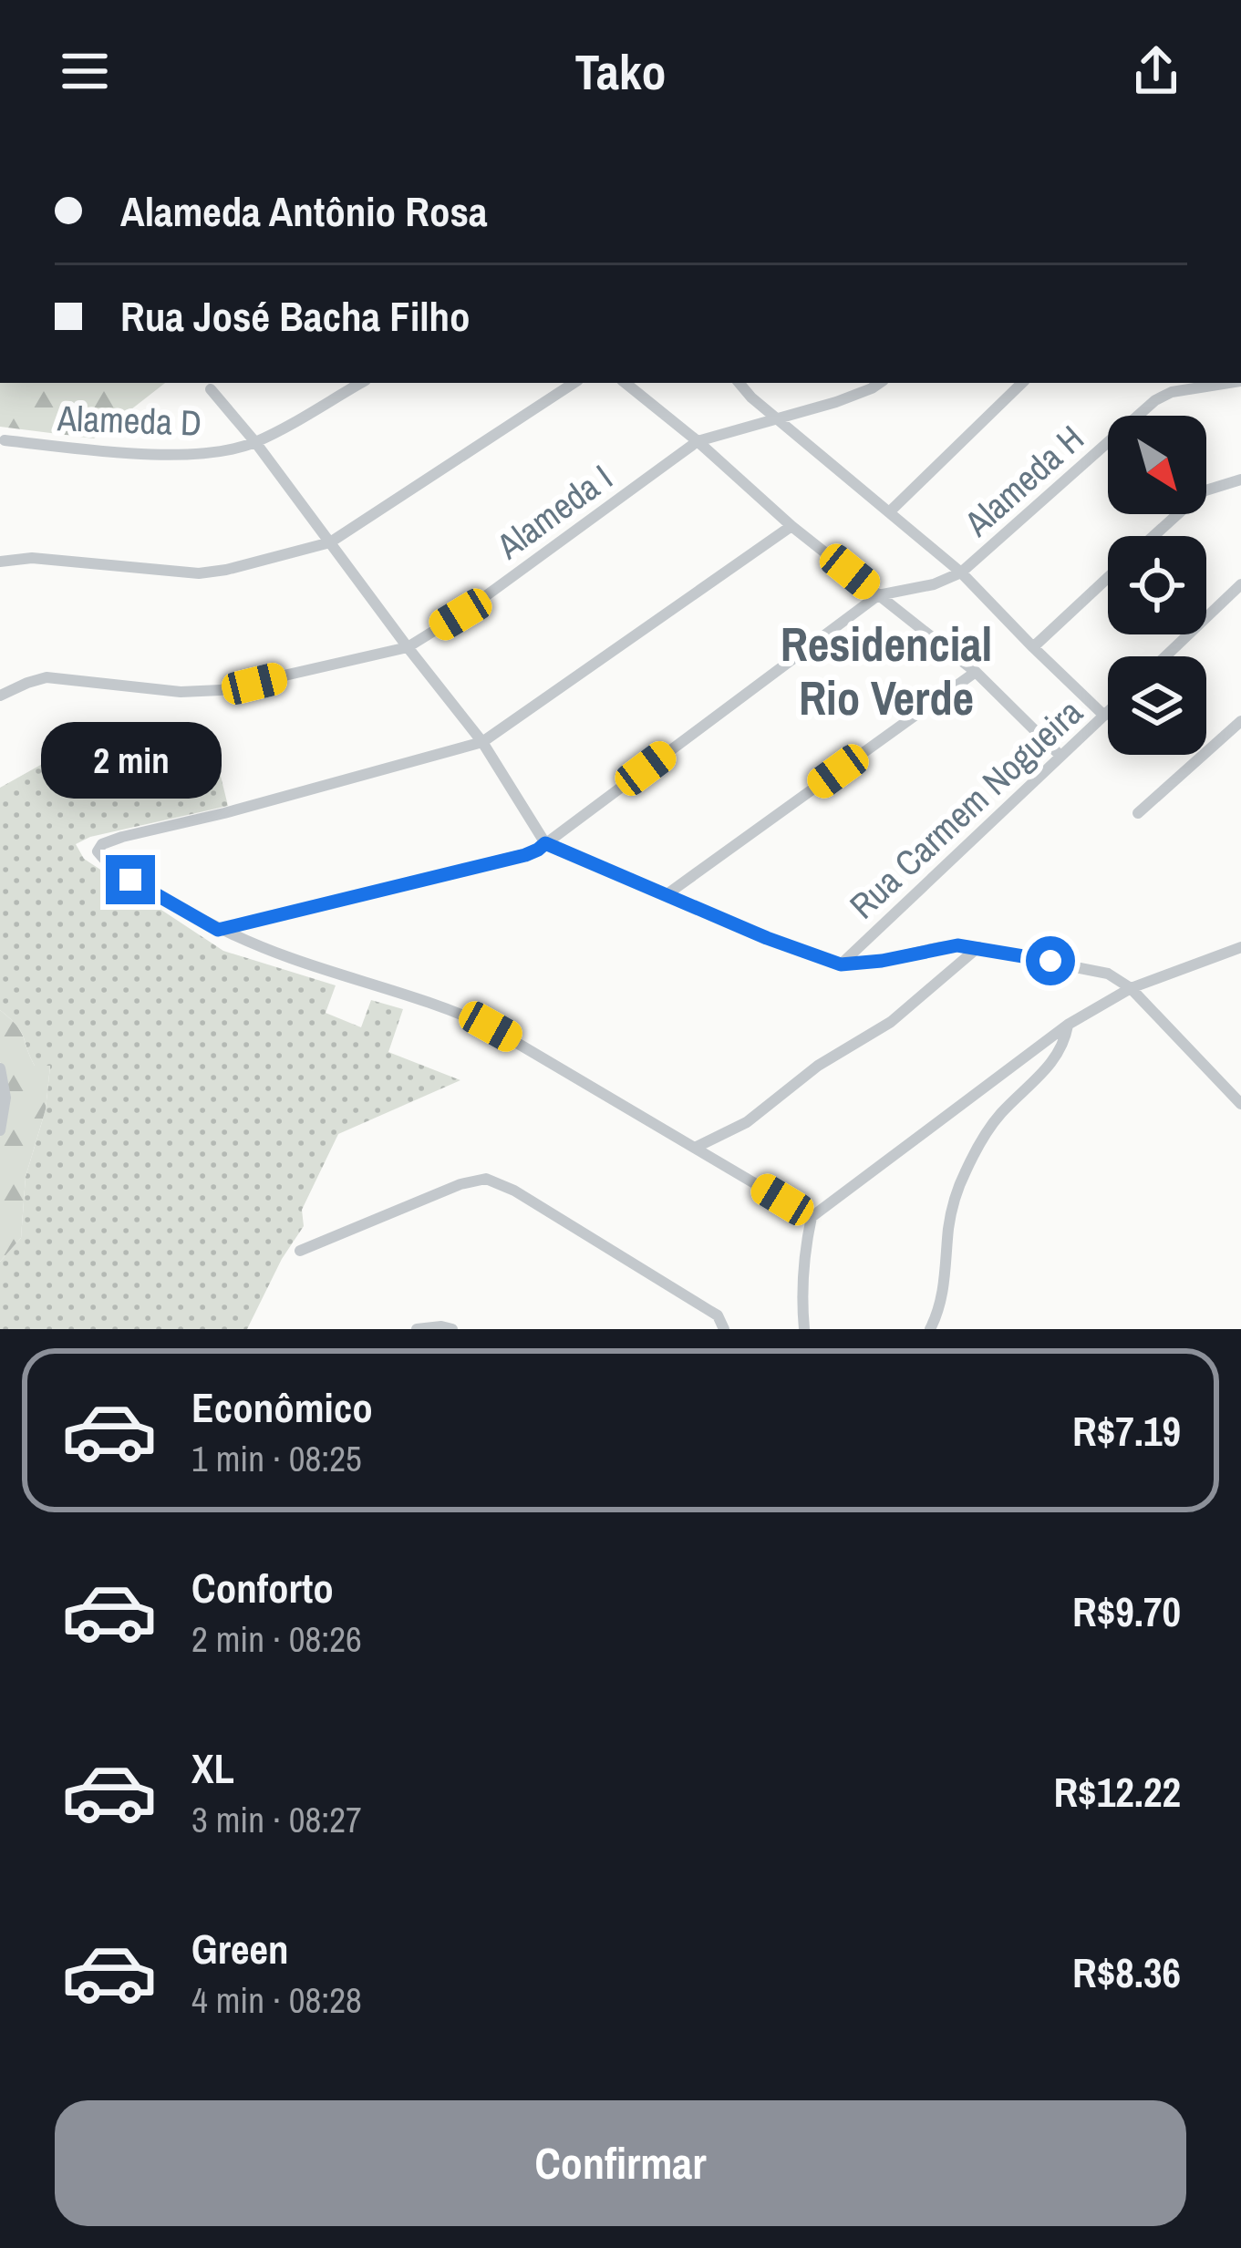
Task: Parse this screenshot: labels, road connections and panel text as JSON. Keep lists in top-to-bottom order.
{
  "streets": {
    "street": [
      "Alameda D",
      "Alameda H",
      "Alameda I",
      "Rua Carmem Nogueira"
    ]
  },
  "districts": ["Residencial Rio Verde"],
  "north": "bottom right",
  "page": {
    "header": "Tako",
    "banner": ["Alameda Antônio Rosa", "Rua José Bacha Filho"],
    "bubble": "2 min",
    "list": [
      {
        "name": "Econômico",
        "note": "1 min · 08:25",
        "value": "R$7.19"
      },
      {
        "name": "Conforto",
        "note": "2 min · 08:26",
        "value": "R$9.70"
      },
      {
        "name": "XL",
        "note": "3 min · 08:27",
        "value": "R$12.22"
      },
      {
        "name": "Green",
        "note": "4 min · 08:28",
        "value": "R$8.36"
      }
    ],
    "buttons": "Confirmar"
  }
}
